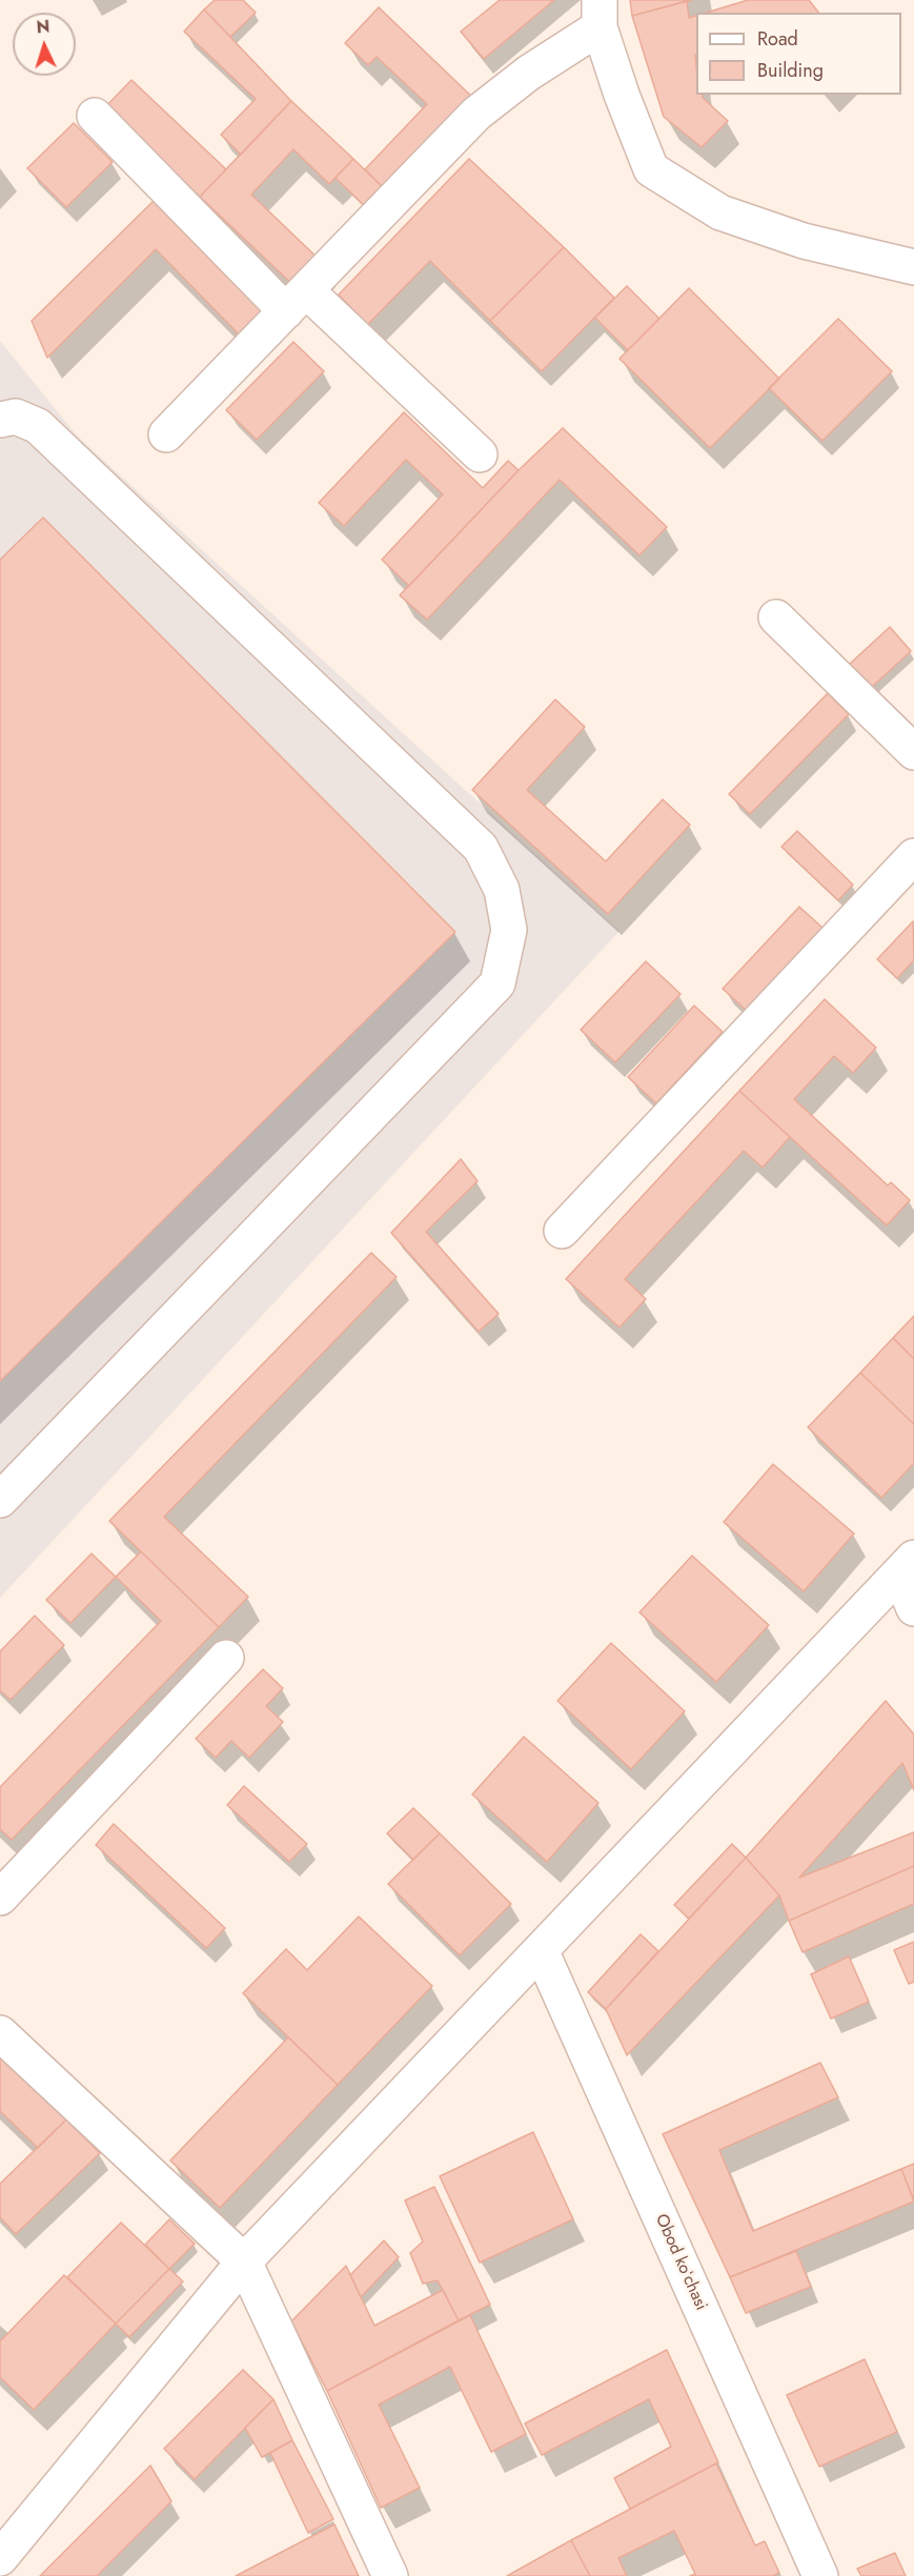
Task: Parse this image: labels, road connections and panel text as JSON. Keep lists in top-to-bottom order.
{
  "streets": {
    "street": ["Obod koʻchasi"]
  },
  "legend": ["Road", "Building"],
  "north": "top"
}
